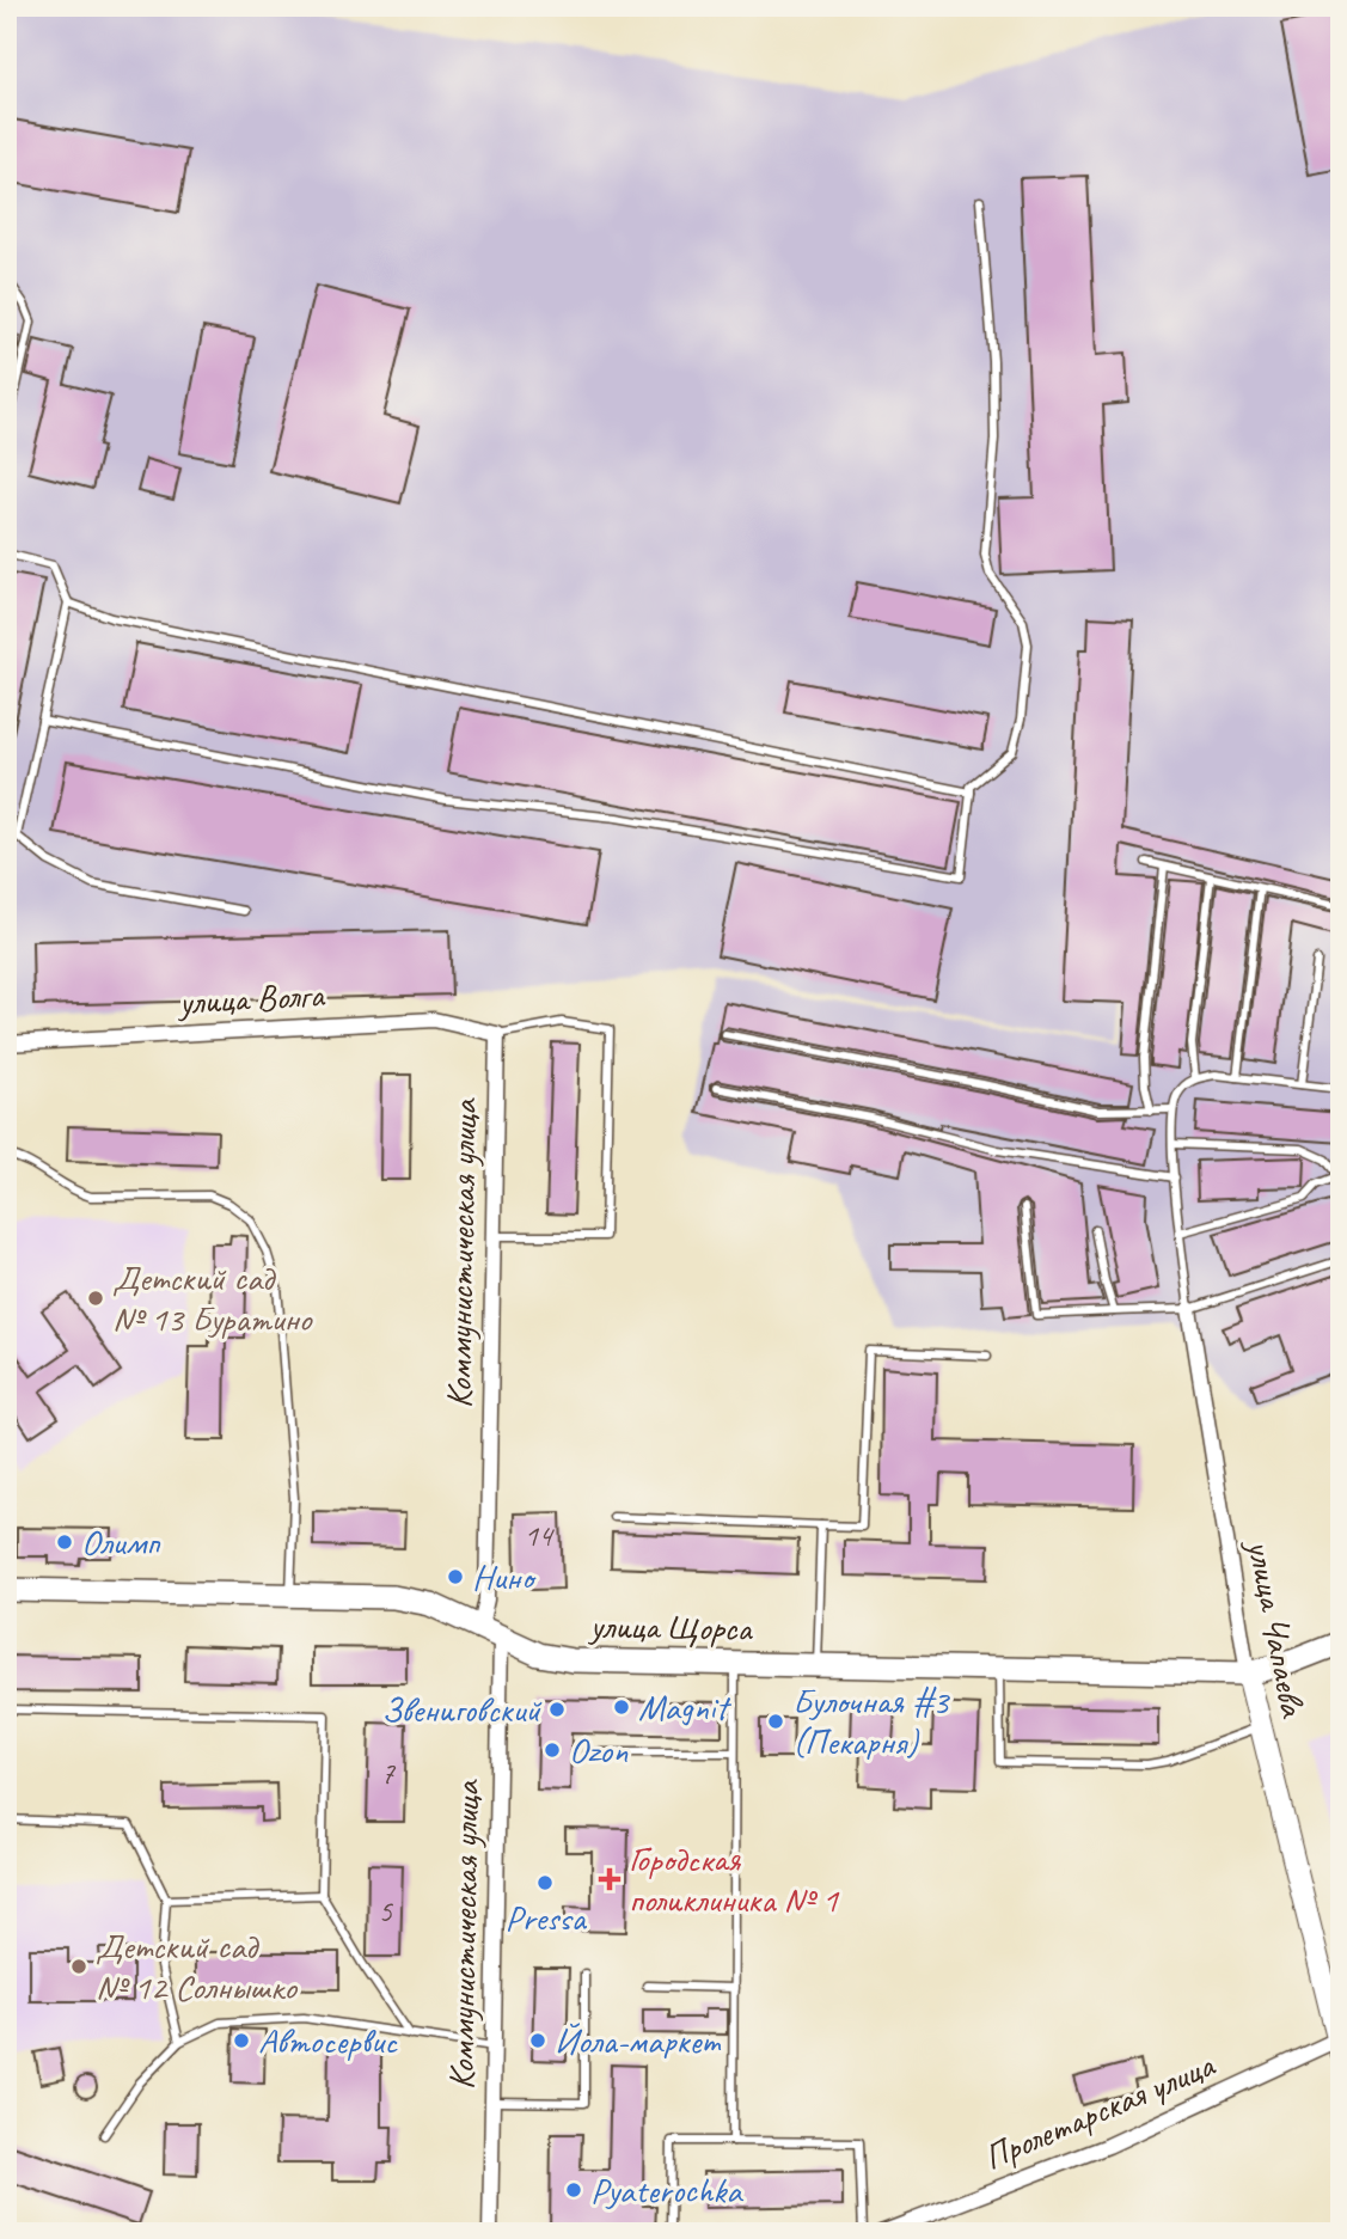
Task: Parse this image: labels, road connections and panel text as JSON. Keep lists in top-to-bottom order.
{
  "streets": {
    "main road": ["улица Щорса", "улица Чапаева"],
    "street": ["улица Волга", "Коммунистическая улица", "Пролетарская улица"]
  },
  "crossings": [
    ["улица Волга", "Коммунистическая улица"],
    ["Коммунистическая улица", "улица Щорса"],
    ["улица Щорса", "улица Чапаева"],
    ["улица Чапаева", "Пролетарская улица"]
  ],
  "places": {
    "other": [
      "Детский сад № 13 Буратино",
      "Олимп",
      "Нино",
      "Magnit",
      "Звениговский",
      "Булочная #3 (Пекарня)",
      "Ozon",
      "Pressa",
      "Детский сад № 12 Солнышко",
      "Автосервис",
      "Йола-маркет",
      "Pyaterochka"
    ],
    "health": ["Городская поликлиника № 1"]
  },
  "house_numbers": ["14", "7", "5"]
}
